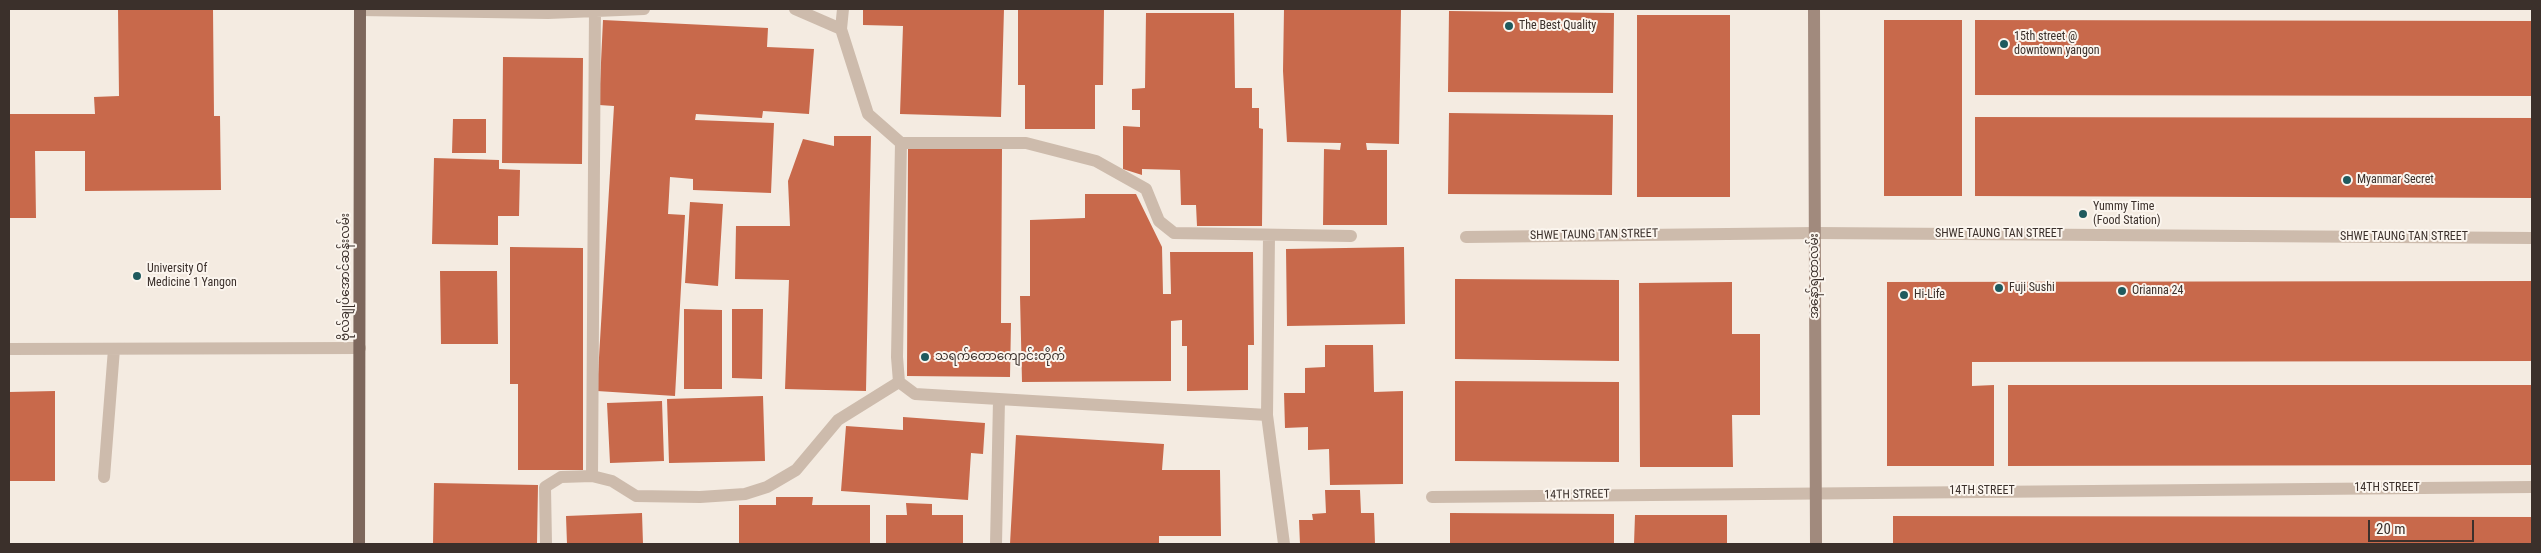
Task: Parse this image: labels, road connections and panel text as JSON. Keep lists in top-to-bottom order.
{
  "streets": {
    "main road": ["အနော်ရထာလမ်း", "ဗိုလ်ချုပ်အောင်ဆန်းလမ်း"],
    "street": ["SHWE TAUNG TAN STREET", "14TH STREET"]
  },
  "crossings": [
    ["SHWE TAUNG TAN STREET", "အနော်ရထာလမ်း"],
    ["အနော်ရထာလမ်း", "14TH STREET"]
  ],
  "places": [
    "The Best Quality",
    "15th street @ downtown yangon",
    "Myanmar Secret",
    "Yummy Time (Food Station)",
    "University Of Medicine 1 Yangon",
    "Fuji Sushi",
    "Orianna 24",
    "Hi-Life",
    "သရက်တောကျောင်းတိုက်"
  ],
  "scale_bar": "20 m"
}
